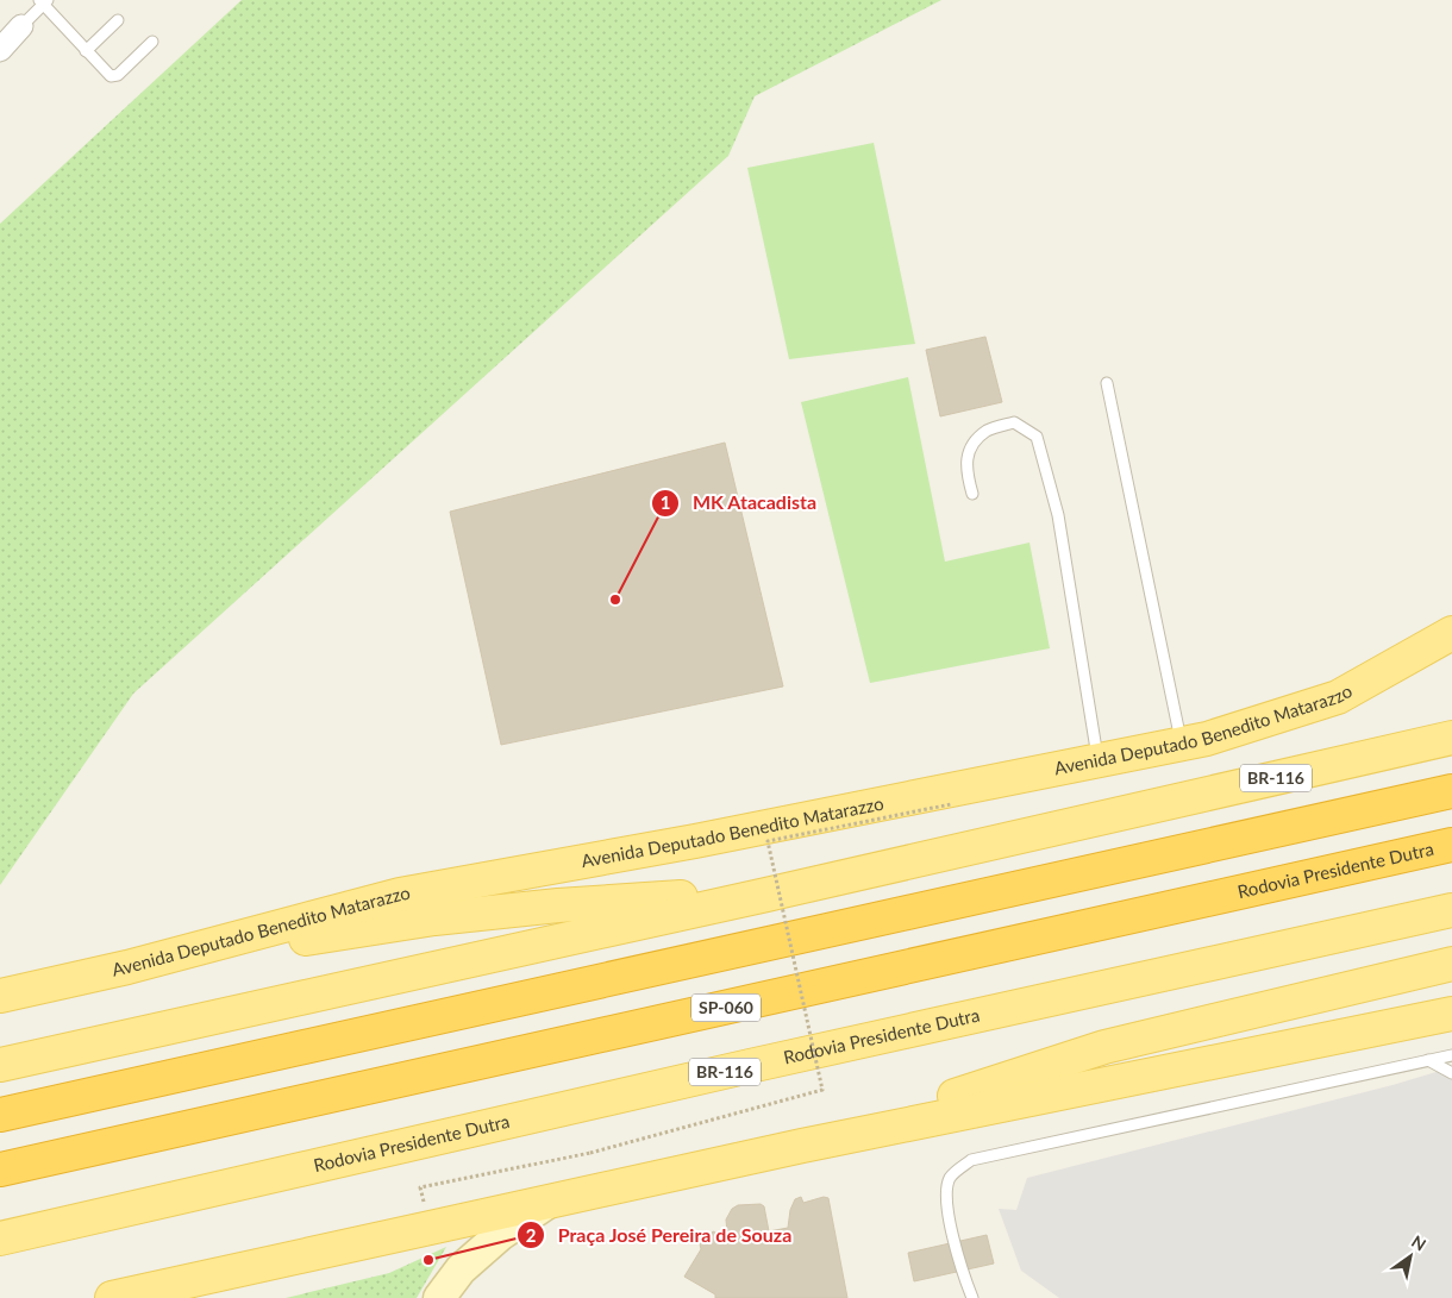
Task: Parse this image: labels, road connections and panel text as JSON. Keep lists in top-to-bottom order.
{
  "streets": {
    "highway": ["Rodovia Presidente Dutra", "SP-060"],
    "main road": ["Avenida Deputado Benedito Matarazzo", "BR-116"]
  },
  "places": ["MK Atacadista", "Praça José Pereira de Souza"],
  "north": "top right"
}
